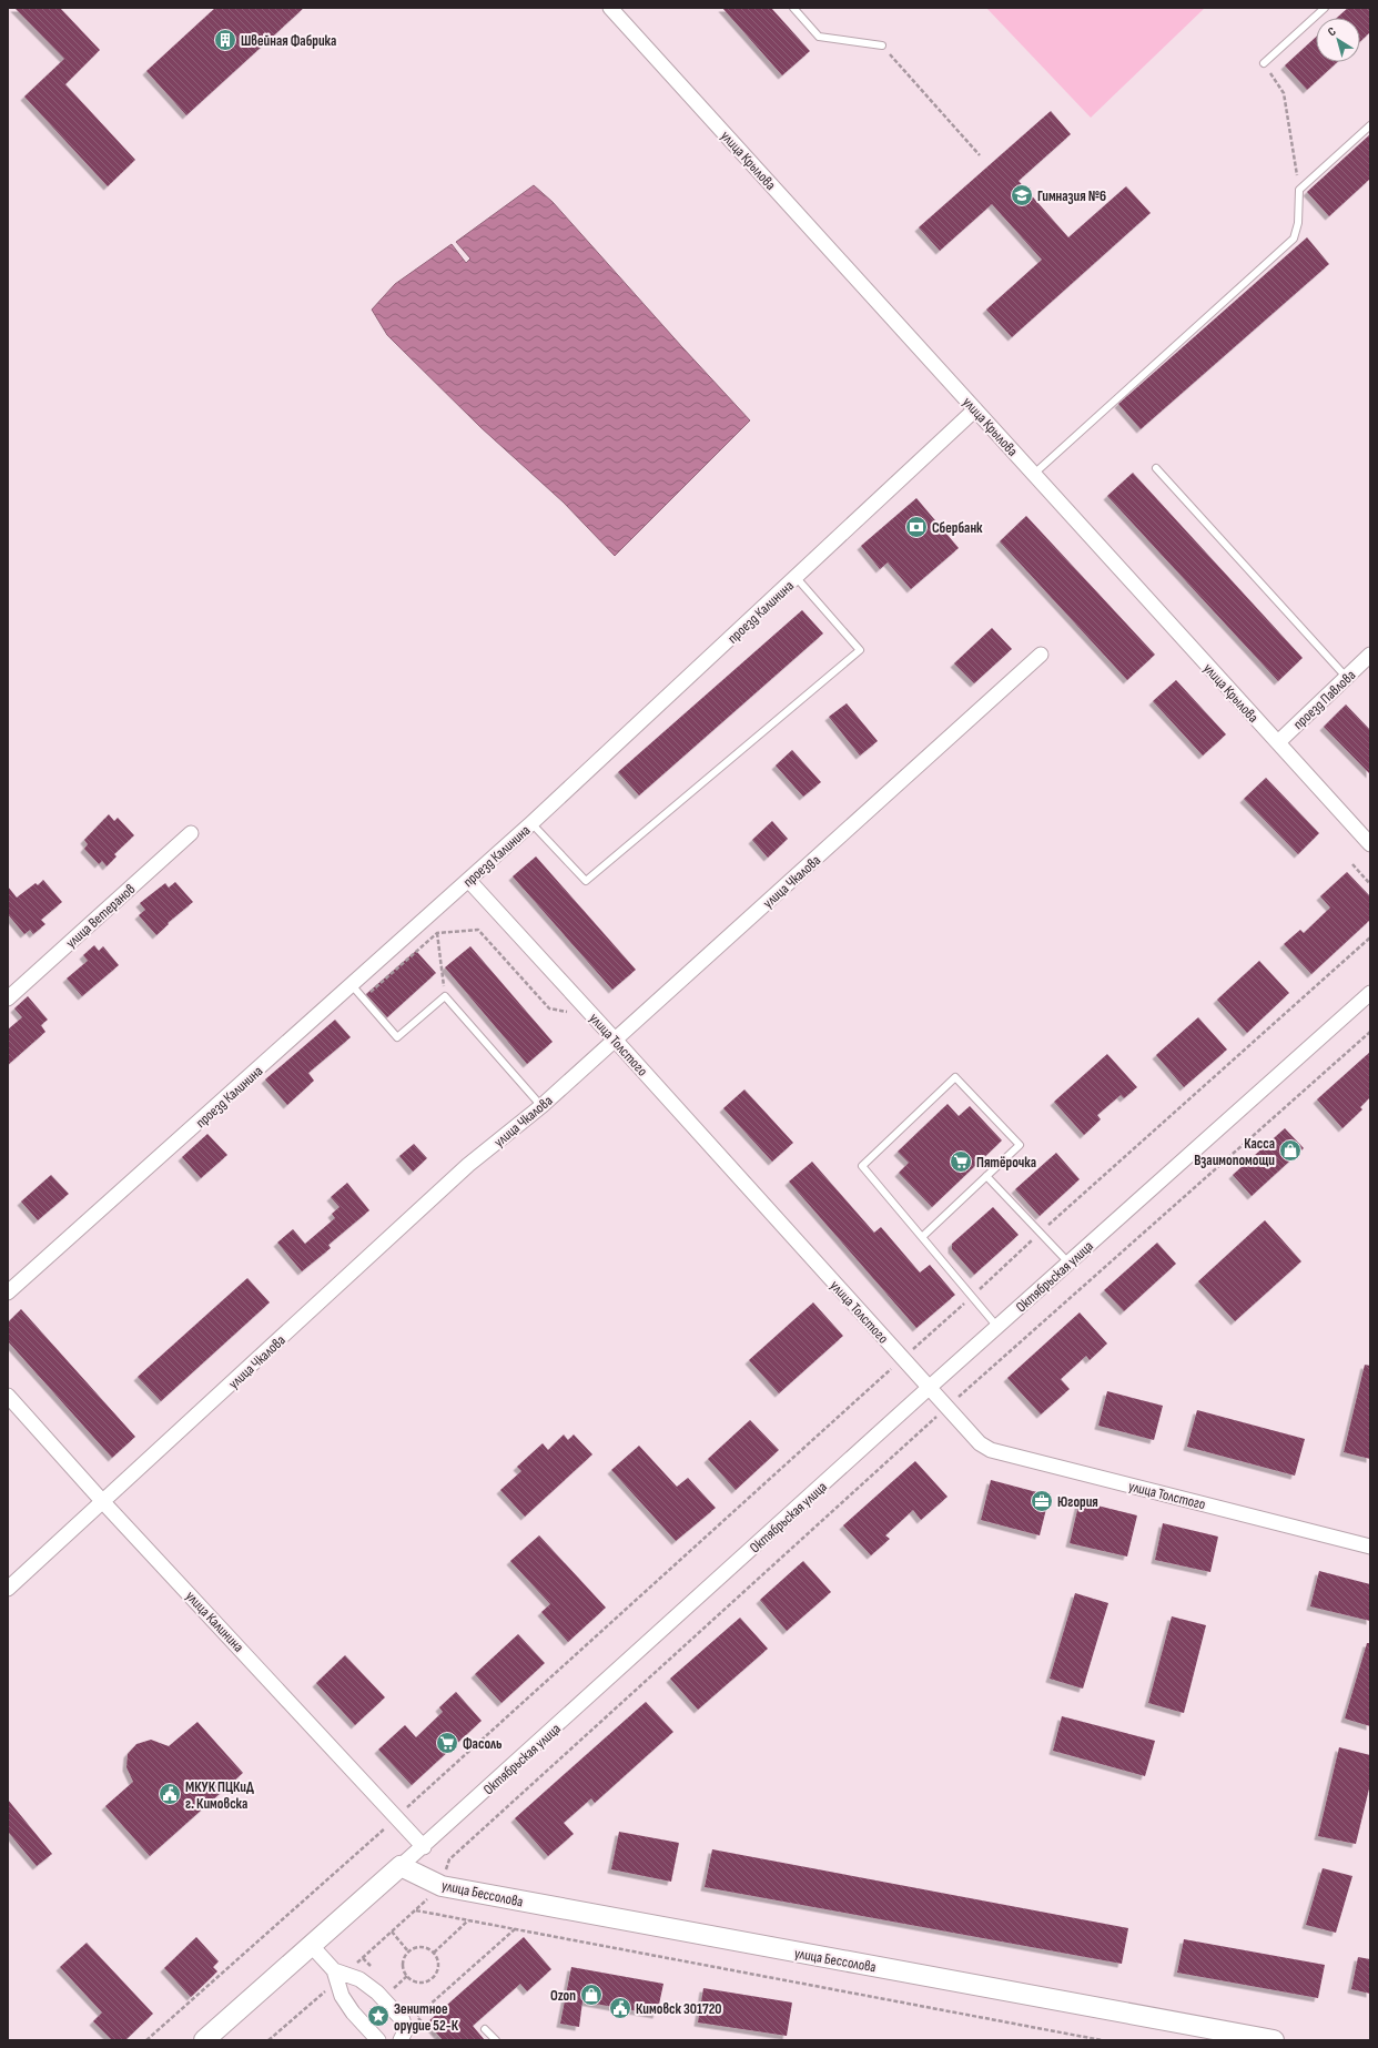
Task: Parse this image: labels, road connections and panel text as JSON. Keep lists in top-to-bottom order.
{
  "streets": {
    "main road": ["Октябрьская улица", "улица Бессолова"],
    "street": [
      "улица Крылова",
      "проезд Калинина",
      "проезд Павлова",
      "улица Чкалова",
      "улица Ветеранов",
      "улица Толстого",
      "улица Калинина"
    ]
  },
  "crossings": [
    ["улица Крылова", "проезд Калинина"],
    ["улица Крылова", "проезд Павлова"],
    ["проезд Калинина", "улица Толстого"],
    ["улица Чкалова", "улица Толстого"],
    ["улица Чкалова", "улица Калинина"],
    ["улица Толстого", "Октябрьская улица"],
    ["Октябрьская улица", "улица Калинина"],
    ["Октябрьская улица", "улица Бессолова"]
  ],
  "places": {
    "building": ["Швейная Фабрика"],
    "school or university": ["Гимназия №6"],
    "bank": ["Сбербанк"],
    "shop": ["Касса Взаимопомощи", "Ozon"],
    "supermarket": ["Пятёрочка", "Фасоль"],
    "office": ["Югория"],
    "public building": ["МКУК ПЦКиД г. Кимовска", "Кимовск 301720"],
    "place": ["Зенитное орудие 52-К"]
  },
  "north": "top left"
}
